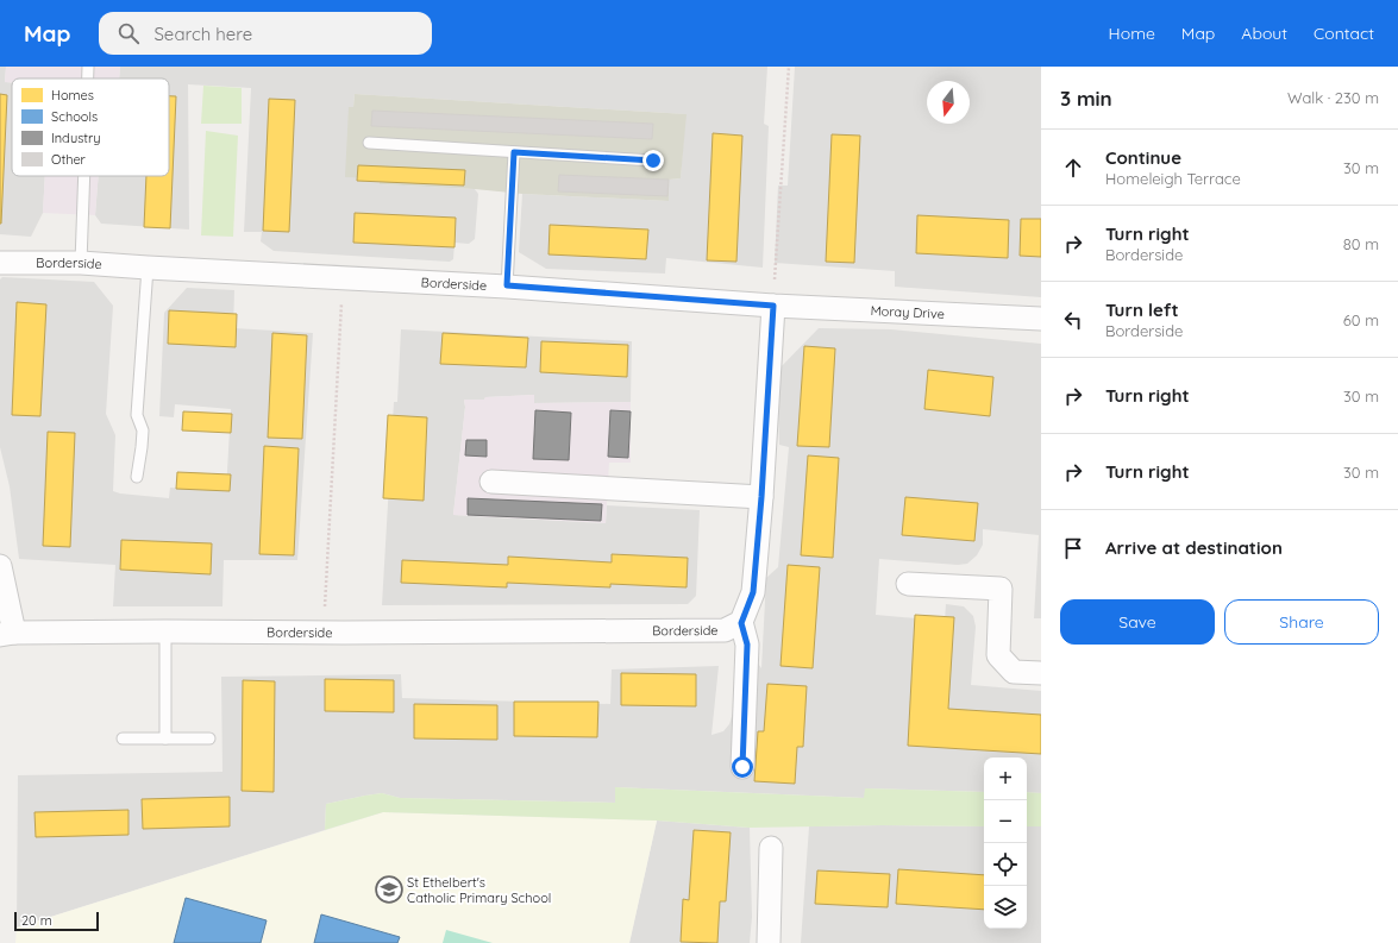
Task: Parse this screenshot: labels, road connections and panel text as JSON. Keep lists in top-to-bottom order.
{
  "streets": {
    "street": ["Borderside", "Moray Drive"]
  },
  "crossings": [
    ["Borderside", "Moray Drive"]
  ],
  "places": {
    "school or university": ["St Ethelbert's Catholic Primary School"]
  },
  "legend": [
    "Homes",
    "Schools",
    "Industry",
    "Other"
  ],
  "scale_bar": "20 m",
  "north": "bottom",
  "page": {
    "header": "Map",
    "search": "Search here",
    "nav": [
      "Home",
      "Map",
      "About",
      "Contact"
    ],
    "heading": ["3 min", "Walk · 230 m"],
    "list": [
      ["Continue", "Homeleigh Terrace", "30 m"],
      ["Turn right", "Borderside", "80 m"],
      ["Turn left", "Borderside", "60 m"],
      ["Turn right", "30 m"],
      ["Turn right", "30 m"],
      "Arrive at destination"
    ],
    "buttons": ["Save", "Share"],
    "map_buttons": ["+", "−"],
    "scale": "20 m"
  }
}
